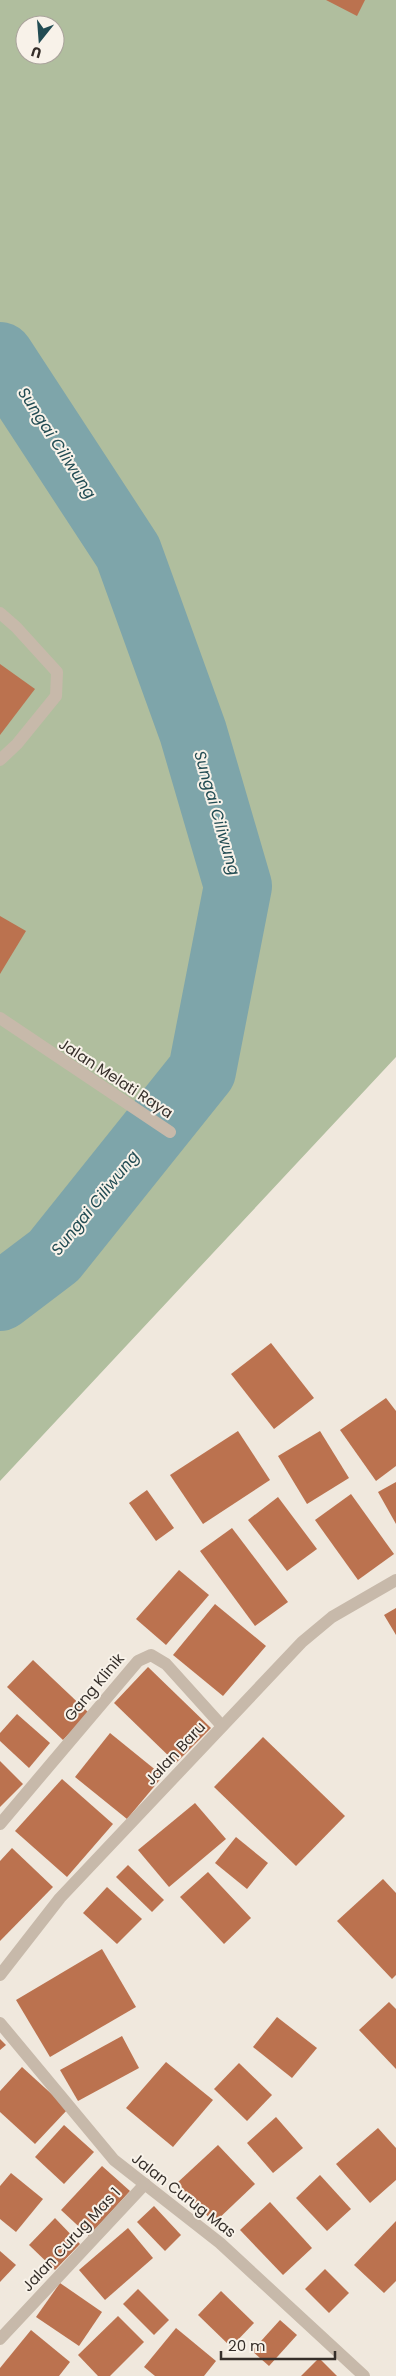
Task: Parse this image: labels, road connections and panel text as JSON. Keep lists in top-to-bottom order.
{
  "streets": {
    "street": [
      "Jalan Melati Raya",
      "Gang Klinik",
      "Jalan Baru",
      "Jalan Curug Mas",
      "Jalan Curug Mas 1"
    ]
  },
  "crossings": [
    ["Gang Klinik", "Jalan Baru"],
    ["Jalan Curug Mas", "Jalan Curug Mas 1"]
  ],
  "water": ["Sungai Ciliwung"],
  "scale_bar": "20 m",
  "north": "bottom"
}
